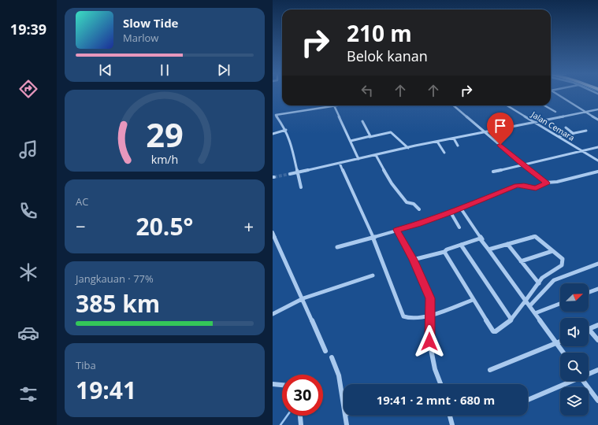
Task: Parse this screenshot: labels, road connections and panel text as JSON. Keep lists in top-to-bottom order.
{
  "streets": {
    "street": ["Jalan Cemara"]
  },
  "north": "top right",
  "page": {
    "tabs": "19:39",
    "turn": ["210 m", "Belok kanan"],
    "song": ["Slow Tide", "Marlow"],
    "tile": [
      "AC",
      ["Jangkauan · 77%", "385 km"],
      ["Tiba", "19:41"]
    ],
    "heat": ["−", "20.5°", "+"],
    "limit": "30",
    "trip": "19:41 · 2 mnt · 680 m",
    "gauge": ["29", "km/h"]
  }
}
